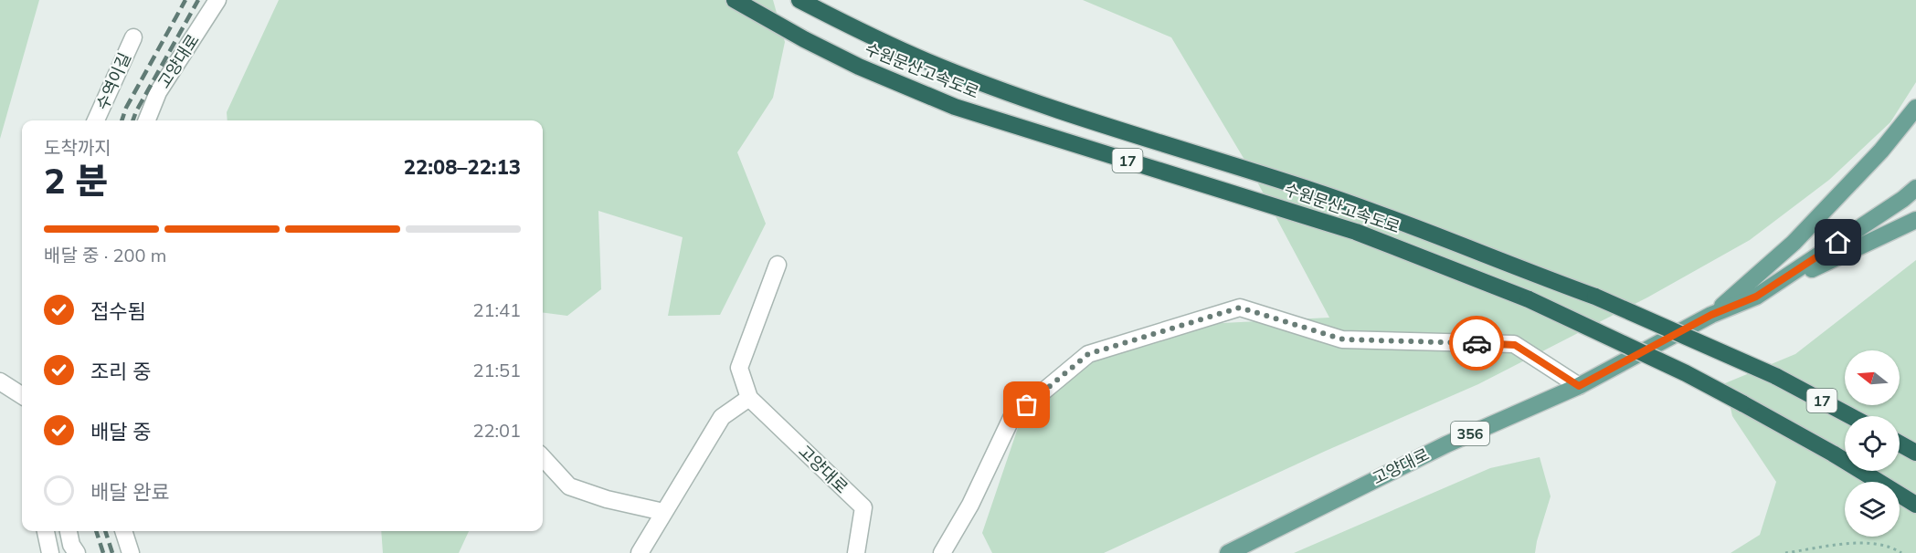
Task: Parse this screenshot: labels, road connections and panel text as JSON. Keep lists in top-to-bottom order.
{
  "streets": {
    "highway": ["수원문산고속도로", "17"],
    "main road": ["고양대로", "356"],
    "street": ["수역이길"]
  },
  "north": "left",
  "page": {
    "heading": ["2 분", "도착까지", "22:08–22:13"],
    "bar": "배달 중 · 200 m",
    "list": [
      ["접수됨", "21:41"],
      ["조리 중", "21:51"],
      ["배달 중", "22:01"],
      "배달 완료"
    ]
  }
}
